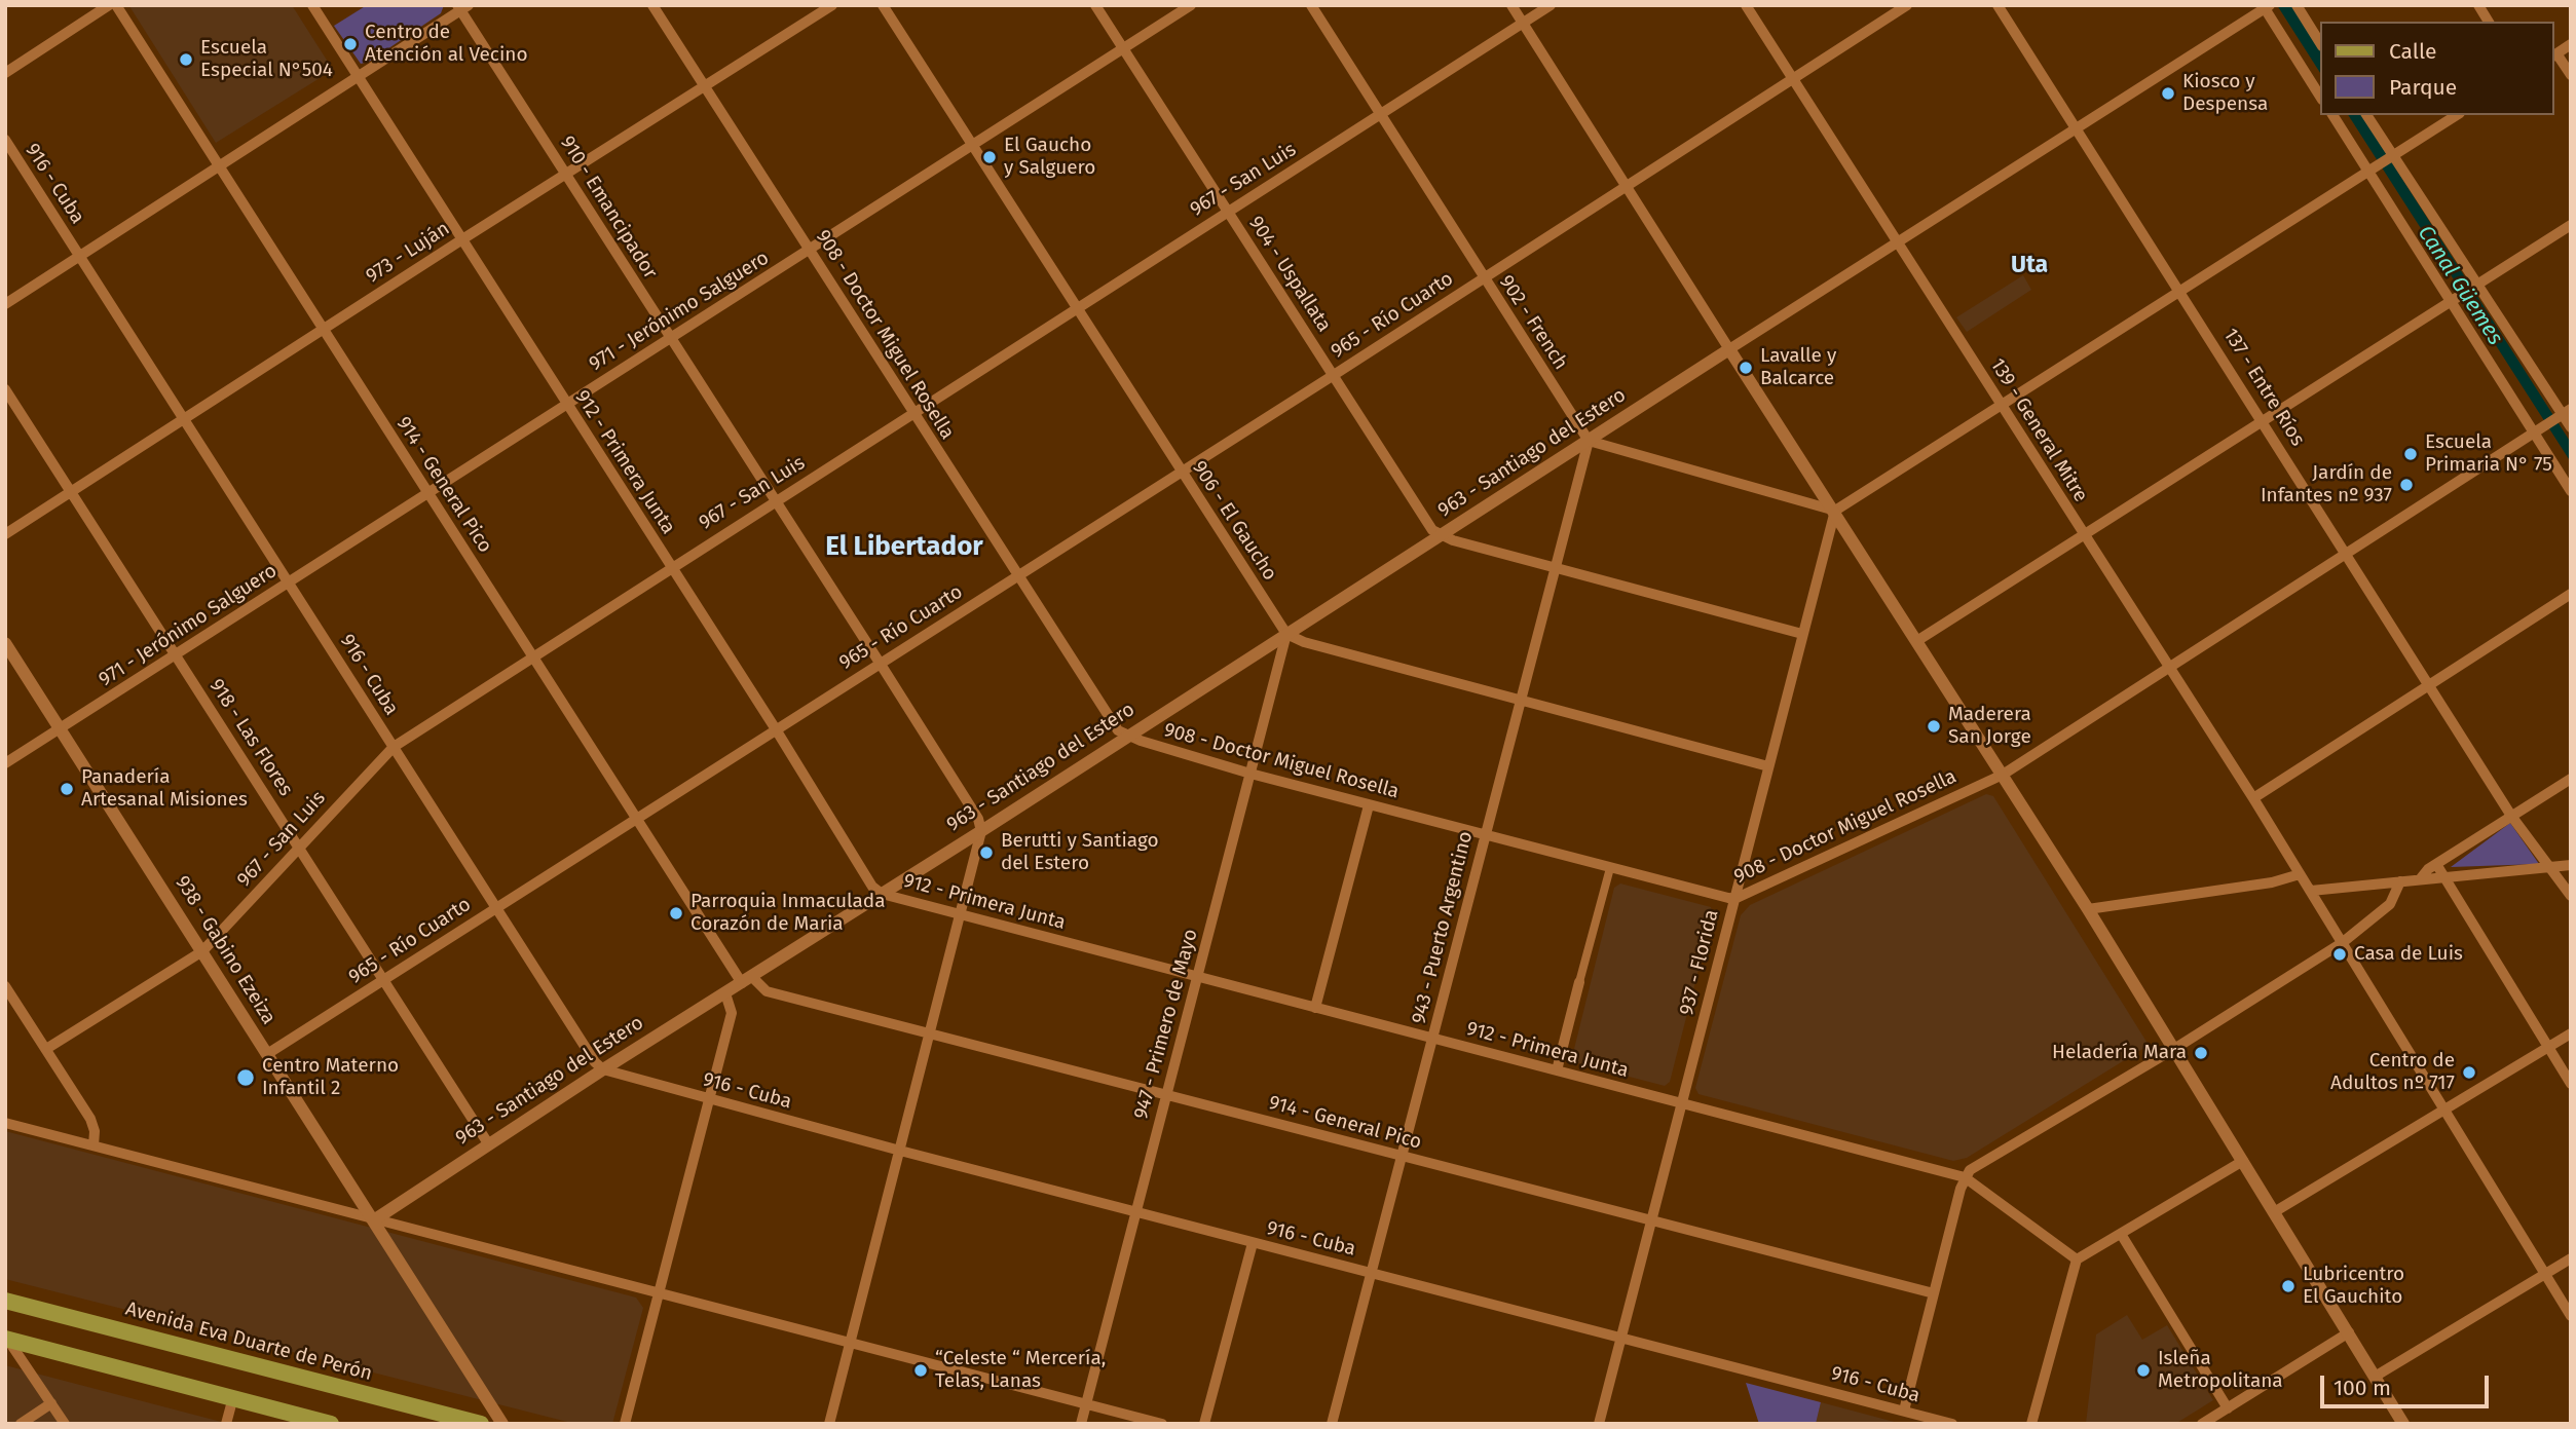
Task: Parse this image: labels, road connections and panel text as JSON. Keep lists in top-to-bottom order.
{
  "streets": {
    "main road": ["Avenida Eva Duarte de Perón"],
    "street": [
      "967 - San Luis",
      "916 - Cuba",
      "910 - Emancipador",
      "973 - Luján",
      "904 - Uspallata",
      "971 - Jerónimo Salguero",
      "965 - Río Cuarto",
      "902 - French",
      "908 - Doctor Miguel Rosella",
      "137 - Entre Ríos",
      "139 - General Mitre",
      "963 - Santiago del Estero",
      "912 - Primera Junta",
      "914 - General Pico",
      "906 - El Gaucho",
      "918 - Las Flores",
      "943 - Puerto Argentino",
      "938 - Gabino Ezeiza",
      "937 - Florida",
      "947 - Primero de Mayo"
    ]
  },
  "crossings": [
    ["967 - San Luis", "916 - Cuba"],
    ["967 - San Luis", "910 - Emancipador"],
    ["967 - San Luis", "904 - Uspallata"],
    ["967 - San Luis", "902 - French"],
    ["967 - San Luis", "908 - Doctor Miguel Rosella"],
    ["967 - San Luis", "912 - Primera Junta"],
    ["967 - San Luis", "914 - General Pico"],
    ["967 - San Luis", "906 - El Gaucho"],
    ["967 - San Luis", "918 - Las Flores"],
    ["967 - San Luis", "938 - Gabino Ezeiza"],
    ["916 - Cuba", "973 - Luján"],
    ["916 - Cuba", "971 - Jerónimo Salguero"],
    ["916 - Cuba", "965 - Río Cuarto"],
    ["916 - Cuba", "963 - Santiago del Estero"],
    ["916 - Cuba", "943 - Puerto Argentino"],
    ["916 - Cuba", "937 - Florida"],
    ["916 - Cuba", "947 - Primero de Mayo"],
    ["910 - Emancipador", "973 - Luján"],
    ["910 - Emancipador", "971 - Jerónimo Salguero"],
    ["910 - Emancipador", "965 - Río Cuarto"],
    ["910 - Emancipador", "963 - Santiago del Estero"],
    ["973 - Luján", "908 - Doctor Miguel Rosella"],
    ["973 - Luján", "912 - Primera Junta"],
    ["973 - Luján", "914 - General Pico"],
    ["973 - Luján", "918 - Las Flores"],
    ["904 - Uspallata", "971 - Jerónimo Salguero"],
    ["904 - Uspallata", "965 - Río Cuarto"],
    ["904 - Uspallata", "963 - Santiago del Estero"],
    ["971 - Jerónimo Salguero", "908 - Doctor Miguel Rosella"],
    ["971 - Jerónimo Salguero", "912 - Primera Junta"],
    ["971 - Jerónimo Salguero", "914 - General Pico"],
    ["971 - Jerónimo Salguero", "906 - El Gaucho"],
    ["971 - Jerónimo Salguero", "918 - Las Flores"],
    ["971 - Jerónimo Salguero", "938 - Gabino Ezeiza"],
    ["965 - Río Cuarto", "902 - French"],
    ["965 - Río Cuarto", "908 - Doctor Miguel Rosella"],
    ["965 - Río Cuarto", "139 - General Mitre"],
    ["965 - Río Cuarto", "912 - Primera Junta"],
    ["965 - Río Cuarto", "914 - General Pico"],
    ["965 - Río Cuarto", "906 - El Gaucho"],
    ["965 - Río Cuarto", "918 - Las Flores"],
    ["965 - Río Cuarto", "938 - Gabino Ezeiza"],
    ["902 - French", "963 - Santiago del Estero"],
    ["902 - French", "943 - Puerto Argentino"],
    ["908 - Doctor Miguel Rosella", "137 - Entre Ríos"],
    ["908 - Doctor Miguel Rosella", "139 - General Mitre"],
    ["908 - Doctor Miguel Rosella", "963 - Santiago del Estero"],
    ["908 - Doctor Miguel Rosella", "943 - Puerto Argentino"],
    ["908 - Doctor Miguel Rosella", "937 - Florida"],
    ["908 - Doctor Miguel Rosella", "947 - Primero de Mayo"],
    ["963 - Santiago del Estero", "912 - Primera Junta"],
    ["963 - Santiago del Estero", "914 - General Pico"],
    ["963 - Santiago del Estero", "906 - El Gaucho"],
    ["963 - Santiago del Estero", "918 - Las Flores"],
    ["963 - Santiago del Estero", "943 - Puerto Argentino"],
    ["963 - Santiago del Estero", "938 - Gabino Ezeiza"],
    ["963 - Santiago del Estero", "947 - Primero de Mayo"],
    ["912 - Primera Junta", "943 - Puerto Argentino"],
    ["912 - Primera Junta", "937 - Florida"],
    ["912 - Primera Junta", "947 - Primero de Mayo"],
    ["914 - General Pico", "943 - Puerto Argentino"],
    ["914 - General Pico", "937 - Florida"],
    ["914 - General Pico", "947 - Primero de Mayo"],
    ["906 - El Gaucho", "947 - Primero de Mayo"]
  ],
  "districts": ["Uta", "El Libertador"],
  "water": ["Canal Güemes"],
  "places": [
    "Centro de Atención al Vecino",
    "Escuela Especial N°504",
    "Kiosco y Despensa",
    "El Gaucho y Salguero",
    "Lavalle y Balcarce",
    "Escuela Primaria N° 75",
    "Jardín de Infantes nº 937",
    "Maderera San Jorge",
    "Panadería Artesanal Misiones",
    "Berutti y Santiago del Estero",
    "Parroquia Inmaculada Corazón de Maria",
    "Casa de Luis",
    "Heladería Mara",
    "Centro de Adultos nº 717",
    "Centro Materno Infantil 2",
    "Lubricentro El Gauchito",
    "“Celeste “ Mercería, Telas, Lanas",
    "Isleña Metropolitana"
  ],
  "legend": ["Calle", "Parque"],
  "scale_bar": "100 m"
}
